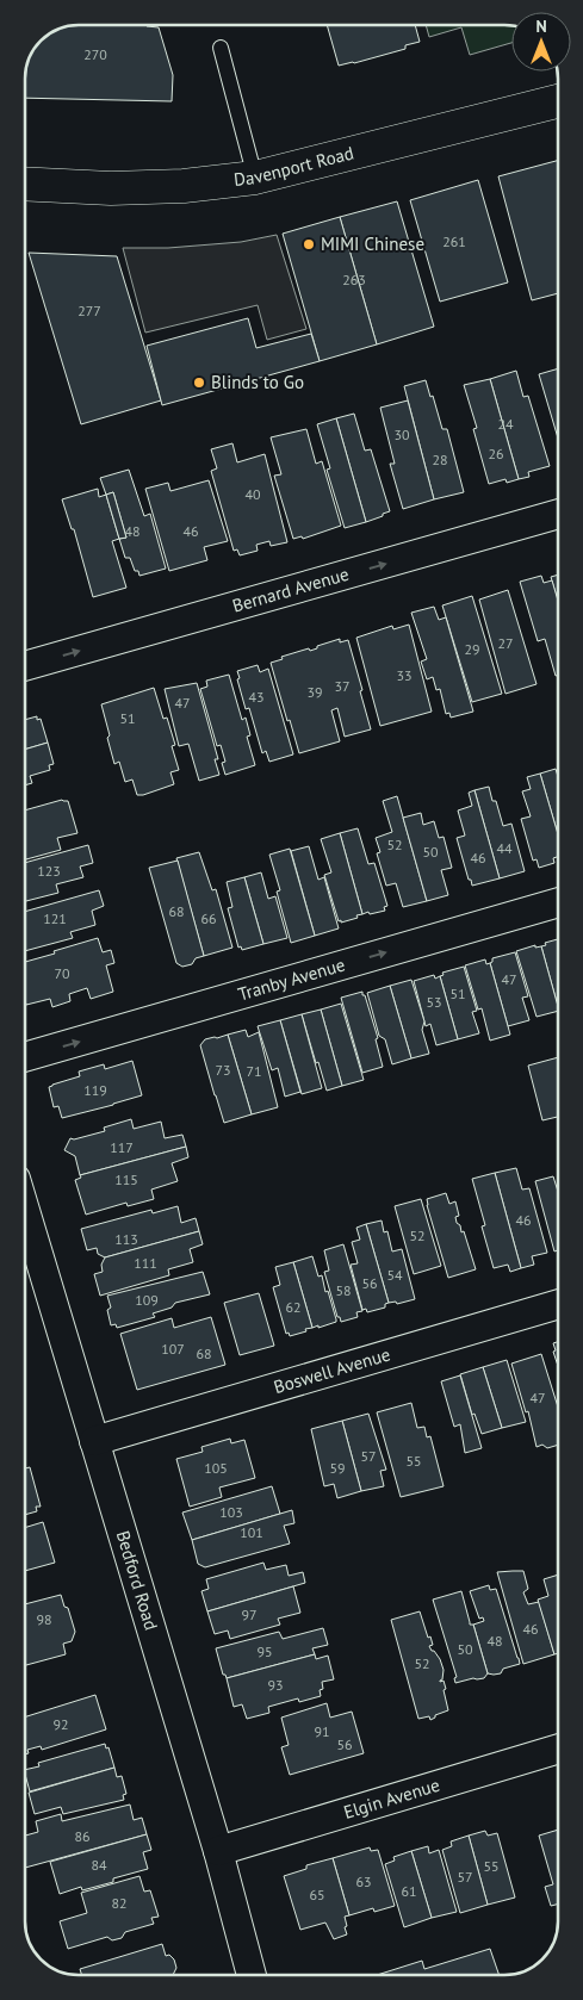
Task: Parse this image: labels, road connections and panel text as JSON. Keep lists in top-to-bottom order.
{
  "streets": {
    "main road": ["Davenport Road"],
    "street": [
      "Bernard Avenue",
      "Tranby Avenue",
      "Boswell Avenue",
      "Bedford Road",
      "Elgin Avenue"
    ]
  },
  "crossings": [
    ["Boswell Avenue", "Bedford Road"],
    ["Bedford Road", "Elgin Avenue"]
  ],
  "one_way": ["Bernard Avenue", "Tranby Avenue"],
  "places": ["MIMI Chinese", "Blinds to Go"],
  "house_numbers": [
    "270",
    "261",
    "263",
    "277",
    "24",
    "30",
    "26",
    "28",
    "40",
    "48",
    "46",
    "27",
    "29",
    "33",
    "37",
    "39",
    "43",
    "47",
    "51",
    "52",
    "44",
    "50",
    "46",
    "123",
    "68",
    "121",
    "66",
    "70",
    "47",
    "51",
    "53",
    "73",
    "71",
    "119",
    "117",
    "115",
    "46",
    "52",
    "113",
    "111",
    "54",
    "56",
    "58",
    "109",
    "62",
    "107",
    "68",
    "47",
    "57",
    "55",
    "105",
    "59",
    "103",
    "101",
    "97",
    "98",
    "46",
    "48",
    "50",
    "95",
    "52",
    "93",
    "92",
    "91",
    "56",
    "86",
    "84",
    "55",
    "57",
    "63",
    "61",
    "65",
    "82"
  ],
  "north": "top"
}
